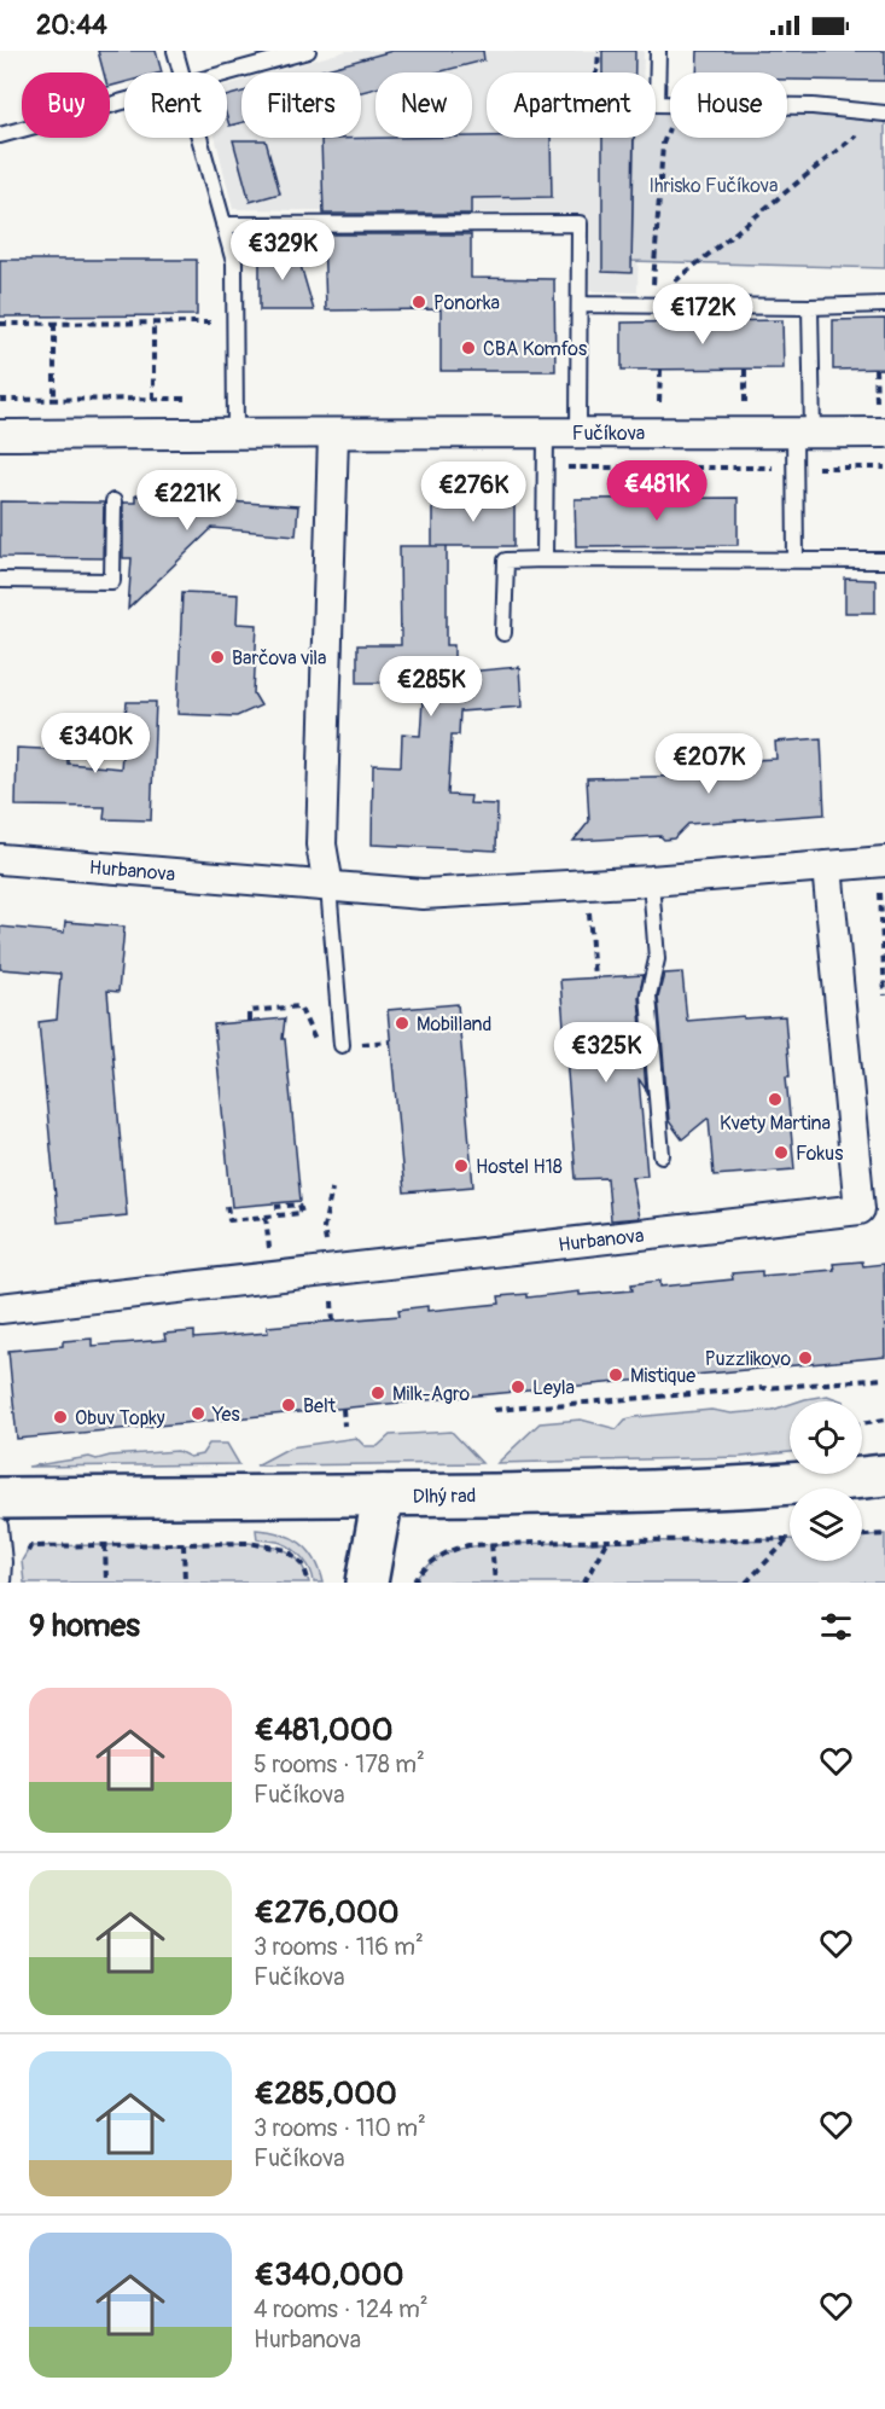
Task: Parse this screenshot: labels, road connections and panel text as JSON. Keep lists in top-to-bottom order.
{
  "streets": {
    "street": ["Fučíkova", "Hurbanova", "Dlhý rad"]
  },
  "parks": ["Ihrisko Fučíkova"],
  "places": [
    "Ponorka",
    "CBA Komfos",
    "Barčova vila",
    "Mobilland",
    "Kvety Martina",
    "Fokus",
    "Hostel H18",
    "Puzzlikovo",
    "Mistique",
    "Leyla",
    "Milk-Agro",
    "Belt",
    "Yes",
    "Obuv Topky"
  ],
  "page": {
    "status": "20:44",
    "chip": [
      "Buy",
      "Rent",
      "Filters",
      "New",
      "Apartment",
      "House"
    ],
    "price": [
      "€329K",
      "€172K",
      "€481K",
      "€276K",
      "€221K",
      "€285K",
      "€340K",
      "€207K",
      "€325K"
    ],
    "heading": "9 homes",
    "list": [
      {
        "name": "€481,000",
        "note": "5 rooms · 178 m² · Fučíkova"
      },
      {
        "name": "€276,000",
        "note": "3 rooms · 116 m² · Fučíkova"
      },
      {
        "name": "€285,000",
        "note": "3 rooms · 110 m² · Fučíkova"
      },
      {
        "name": "€340,000",
        "note": "4 rooms · 124 m² · Hurbanova"
      }
    ]
  }
}
